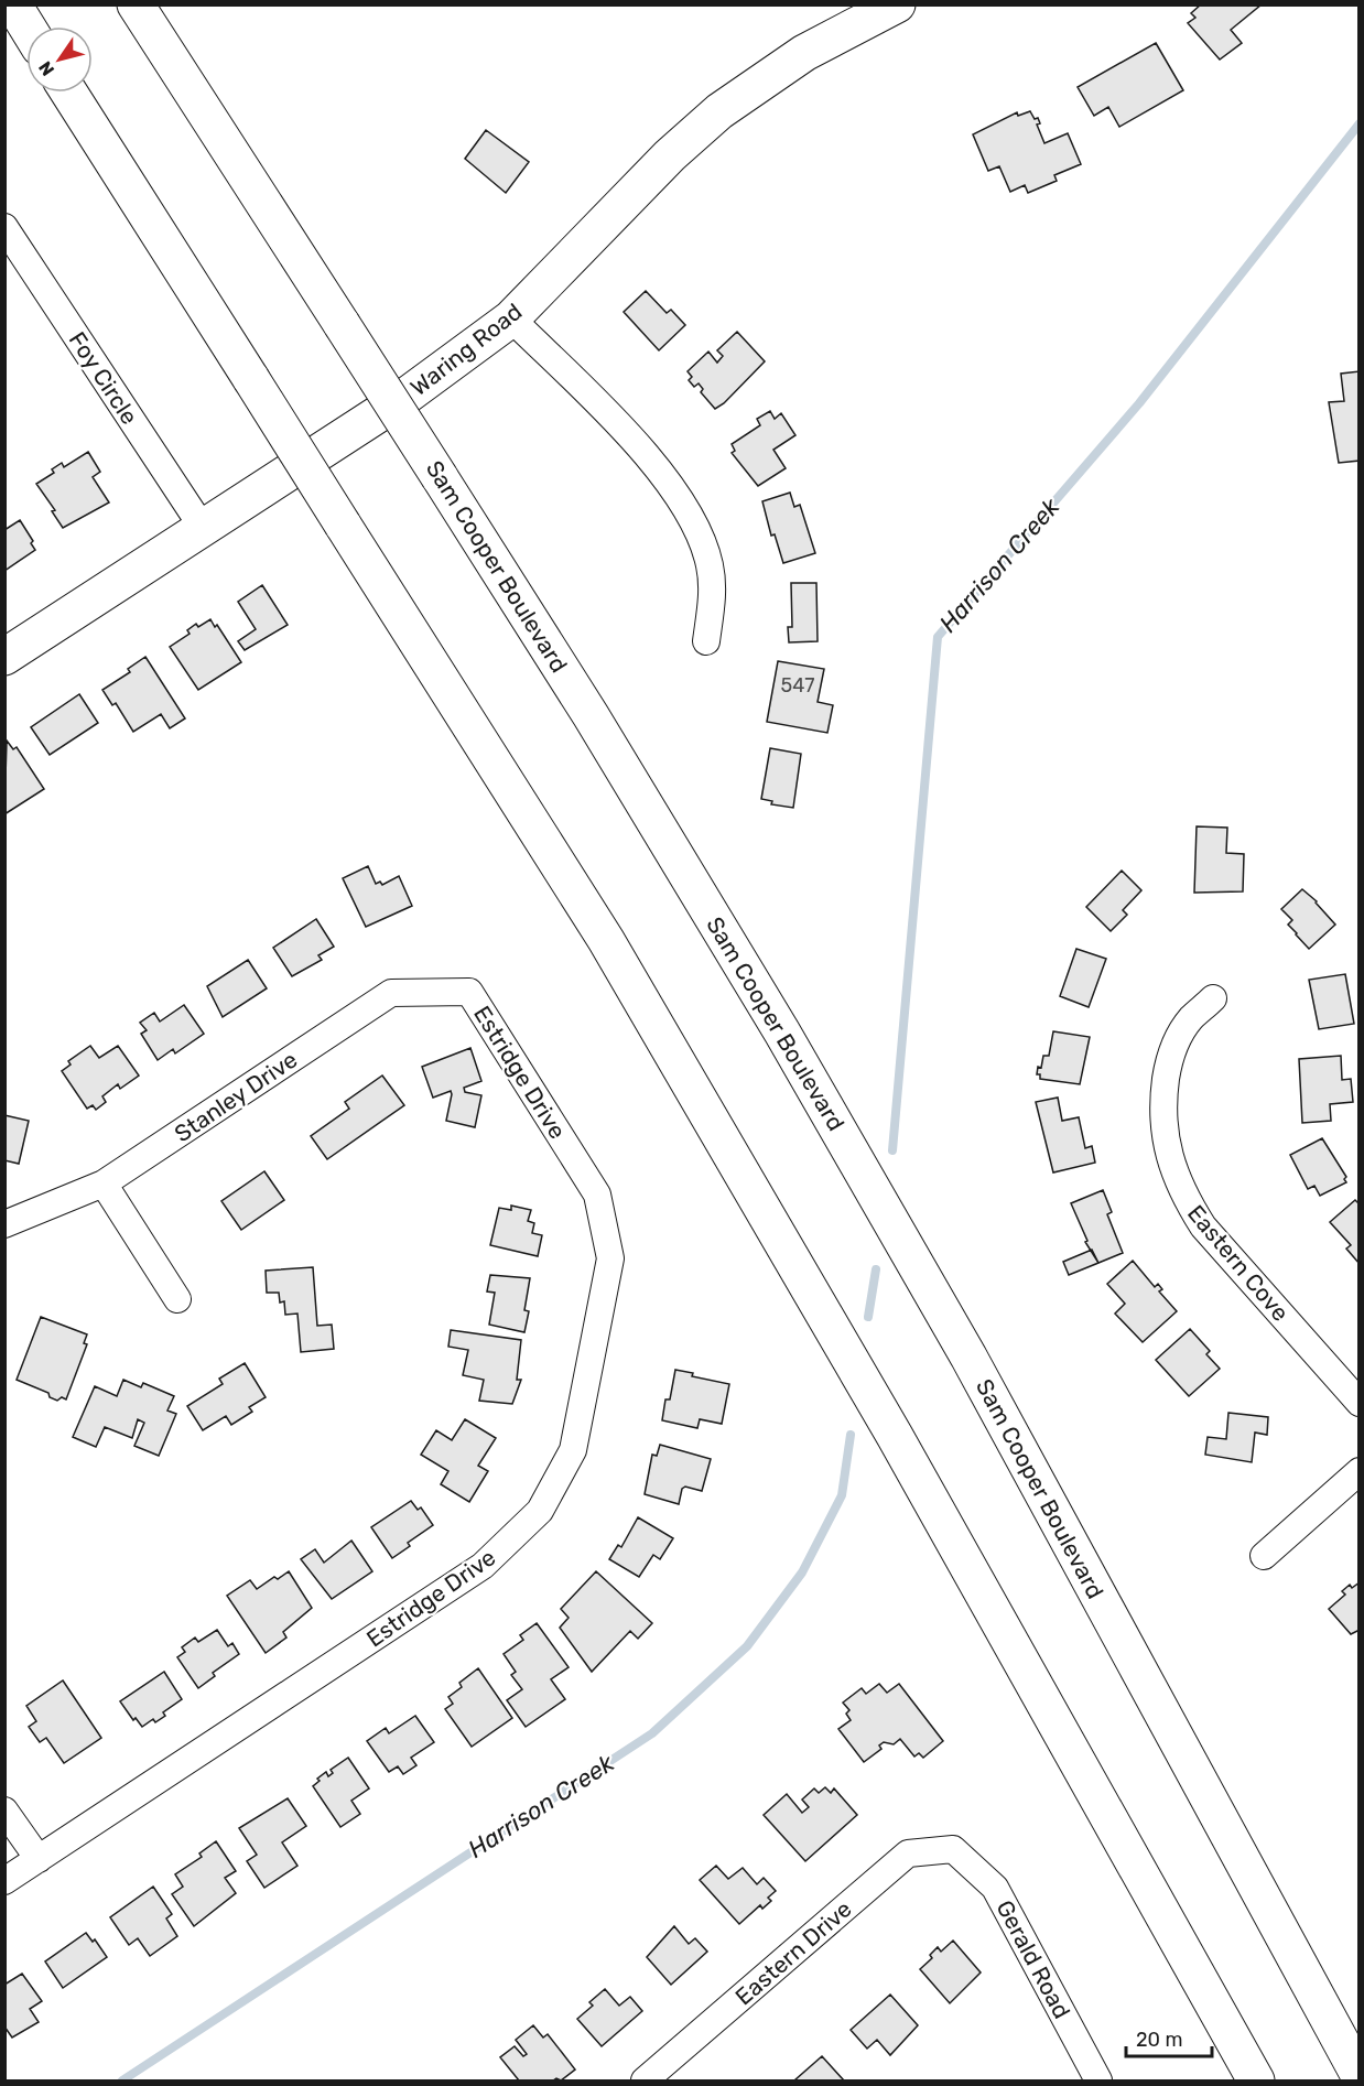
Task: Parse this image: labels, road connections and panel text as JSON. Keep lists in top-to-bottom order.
{
  "streets": {
    "main road": ["Waring Road", "Sam Cooper Boulevard"],
    "street": [
      "Foy Circle",
      "Estridge Drive",
      "Stanley Drive",
      "Eastern Cove",
      "Eastern Drive",
      "Gerald Road"
    ]
  },
  "crossings": [
    ["Waring Road", "Foy Circle"],
    ["Estridge Drive", "Stanley Drive"],
    ["Eastern Drive", "Gerald Road"]
  ],
  "water": ["Harrison Creek"],
  "house_numbers": ["547"],
  "scale_bar": "20 m",
  "north": "bottom left"
}
